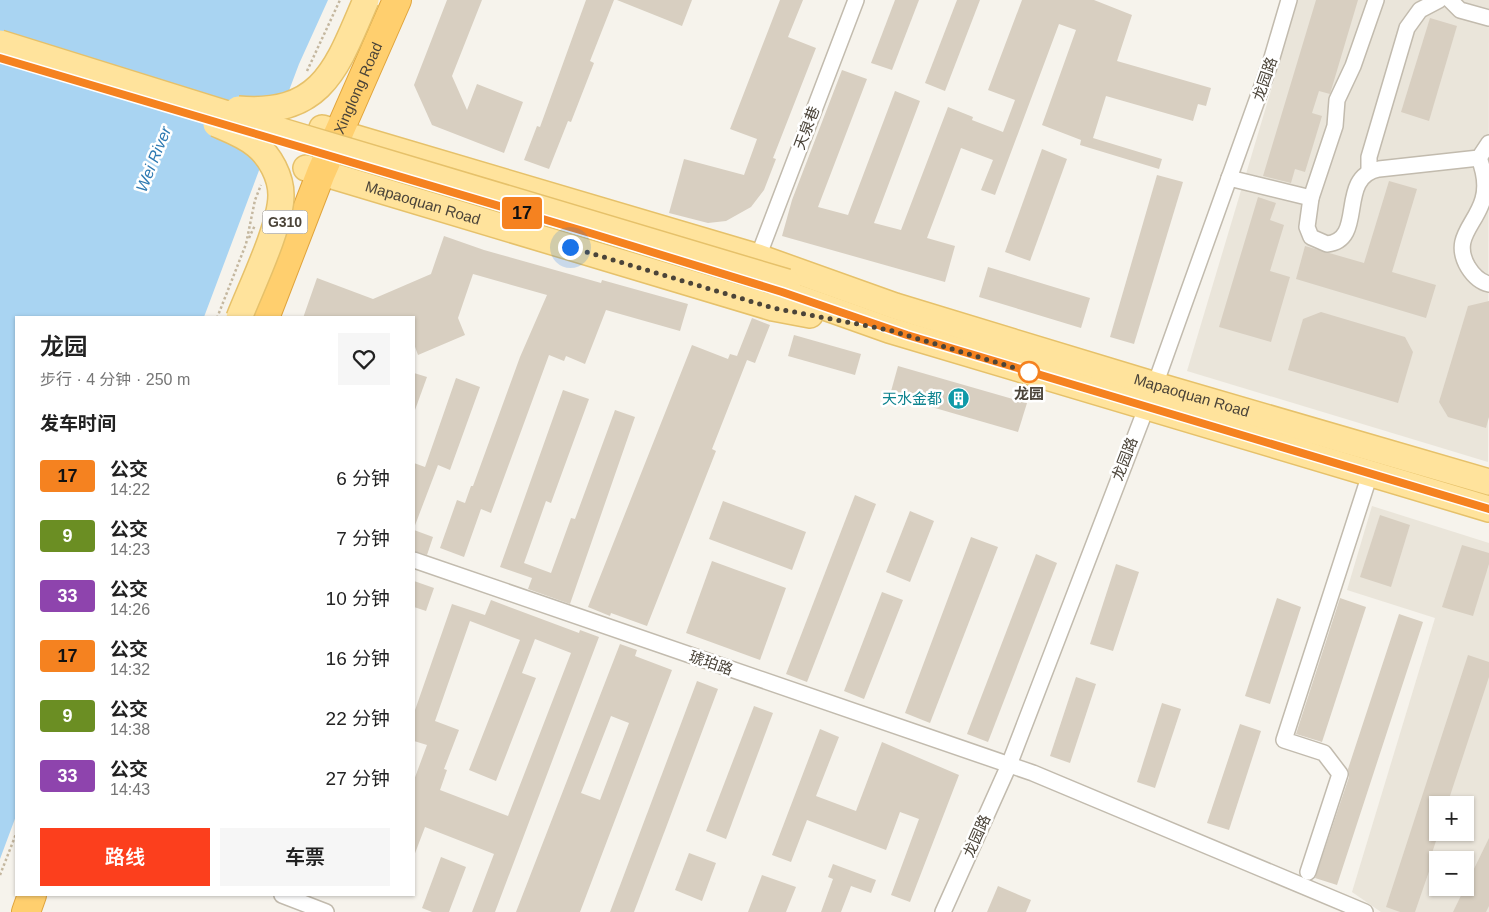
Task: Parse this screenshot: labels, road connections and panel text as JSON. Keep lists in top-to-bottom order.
{
  "streets": {
    "highway": ["Xinglong Road", "G310"],
    "main road": ["Mapaoquan Road"],
    "street": ["龙园路", "天泉巷", "琥珀路"]
  },
  "crossings": [
    ["龙园路", "Mapaoquan Road"],
    ["龙园路", "琥珀路"],
    ["Xinglong Road", "Mapaoquan Road"],
    ["天泉巷", "Mapaoquan Road"]
  ],
  "water": ["Wei River"],
  "places": {
    "other": ["龙园"],
    "building": ["天水金都"]
  },
  "lines": ["bus line 17"],
  "page": {
    "on_map": "17",
    "heading": [
      ["龙园", "步行 · 4 分钟 · 250 m"],
      "发车时间"
    ],
    "list": [
      {
        "mark": "17",
        "name": "公交",
        "note": "14:22",
        "value": "6 分钟"
      },
      {
        "mark": "9",
        "name": "公交",
        "note": "14:23",
        "value": "7 分钟"
      },
      {
        "mark": "33",
        "name": "公交",
        "note": "14:26",
        "value": "10 分钟"
      },
      {
        "mark": "17",
        "name": "公交",
        "note": "14:32",
        "value": "16 分钟"
      },
      {
        "mark": "9",
        "name": "公交",
        "note": "14:38",
        "value": "22 分钟"
      },
      {
        "mark": "33",
        "name": "公交",
        "note": "14:43",
        "value": "27 分钟"
      }
    ],
    "map_buttons": ["+", "−"],
    "buttons": ["路线", "车票"]
  }
}
